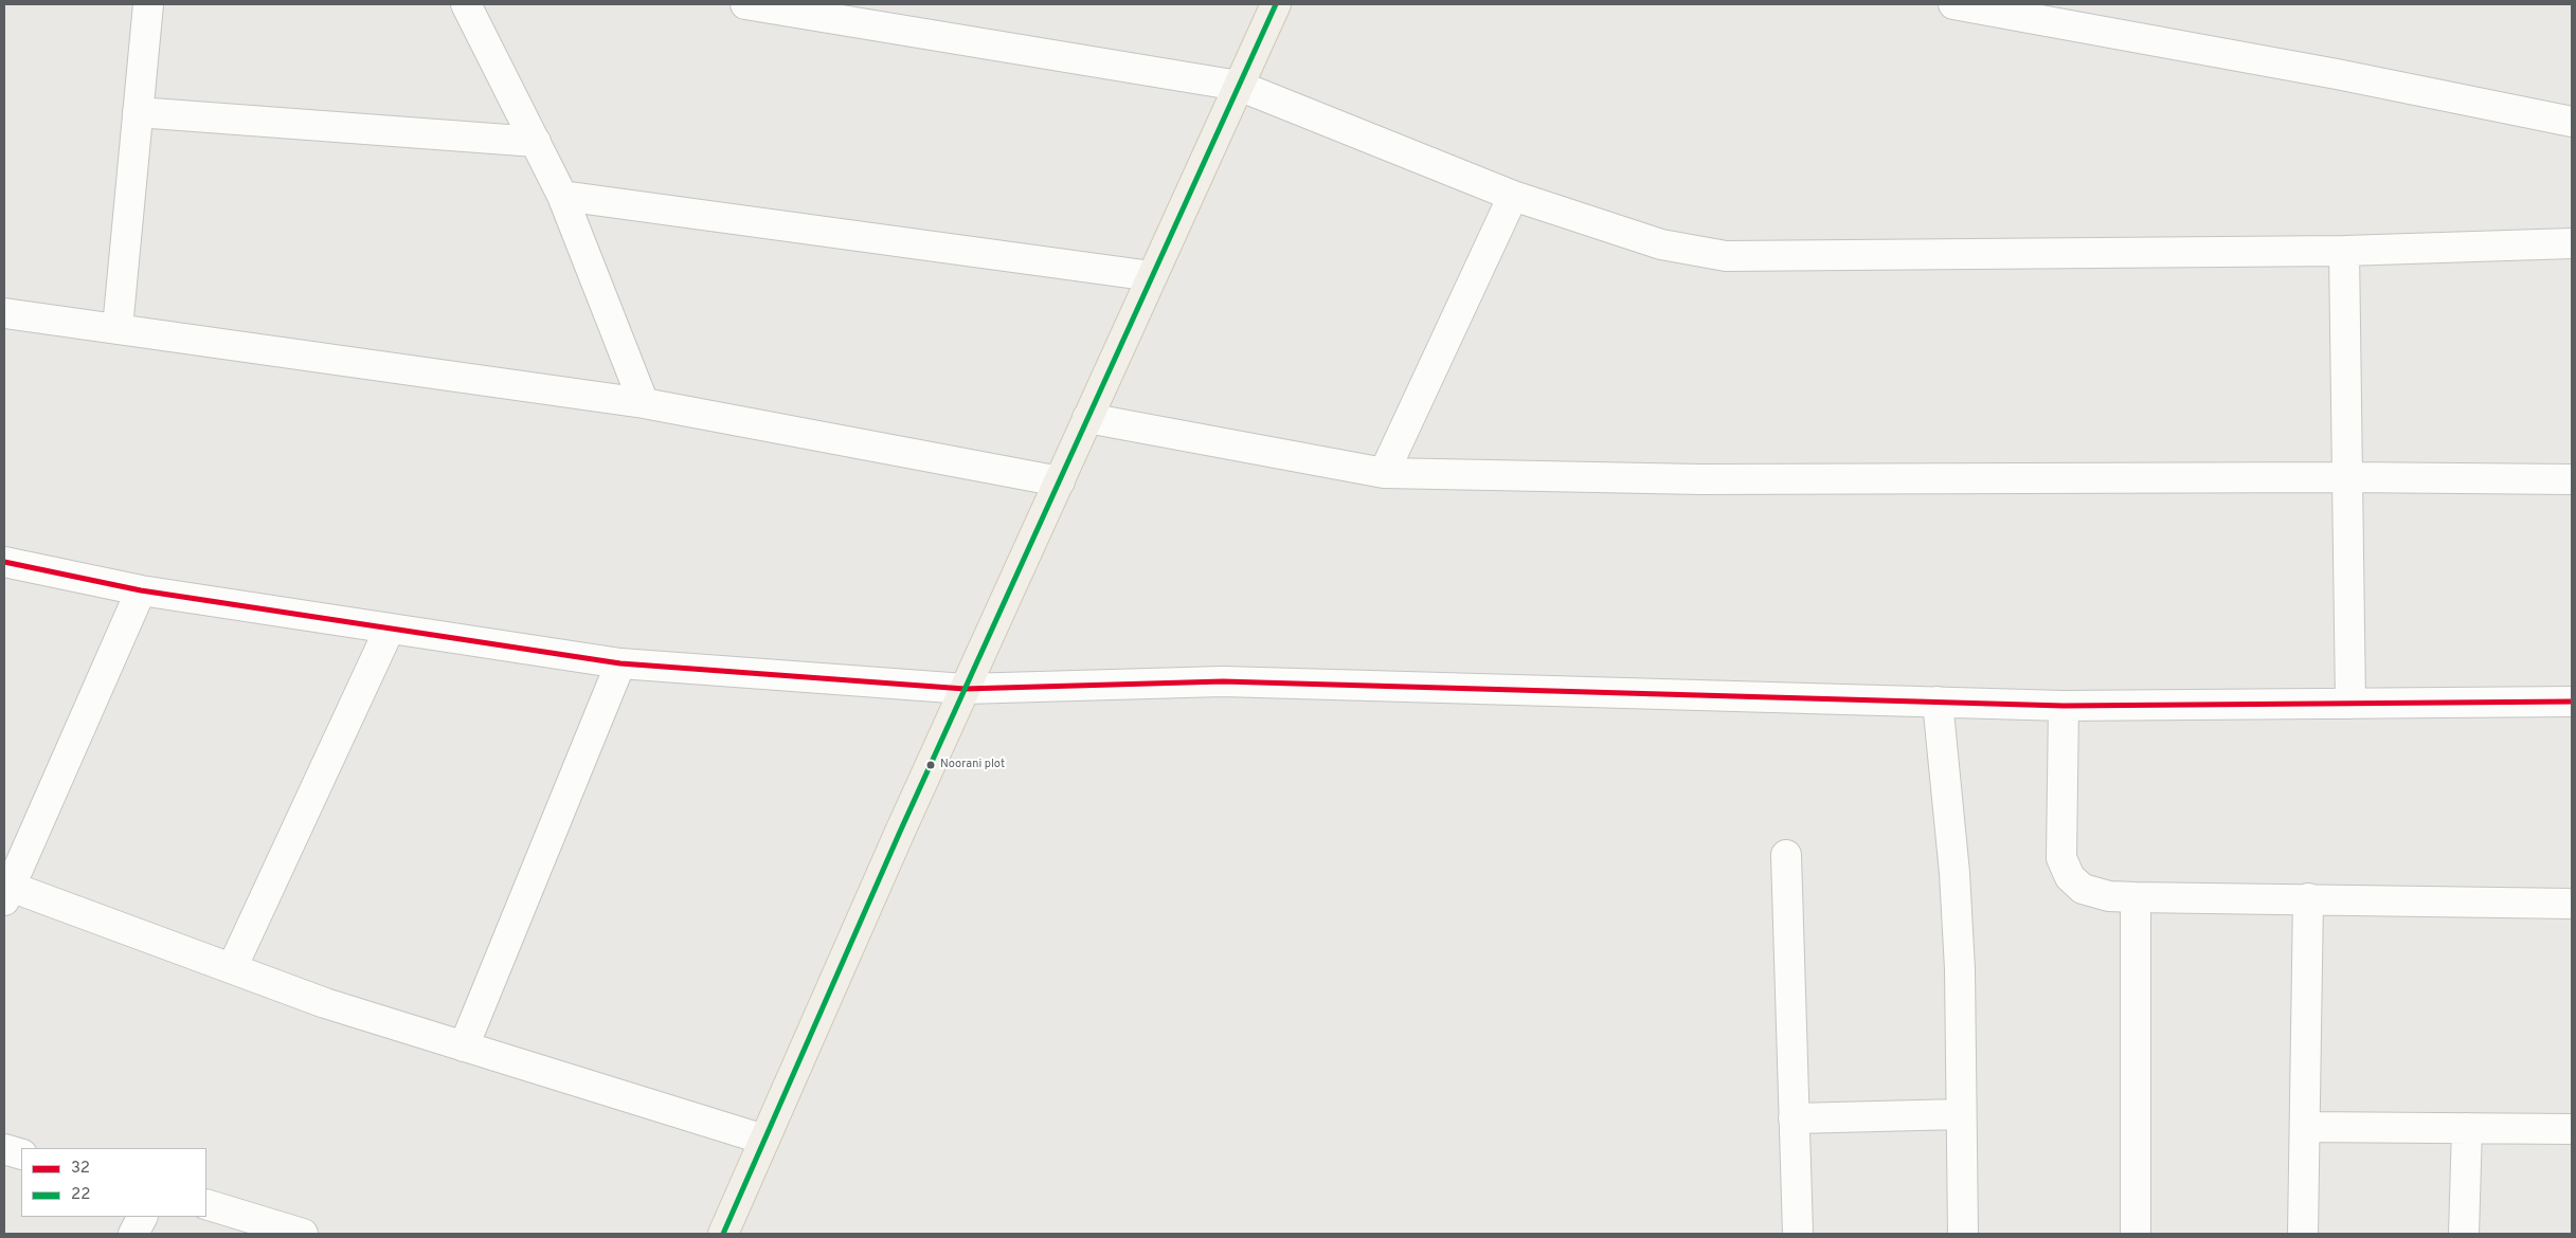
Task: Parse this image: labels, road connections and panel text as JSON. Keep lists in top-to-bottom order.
{
  "places": ["Noorani plot"],
  "lines": ["transit line 22", "transit line 32"],
  "legend": ["32", "22"]
}
